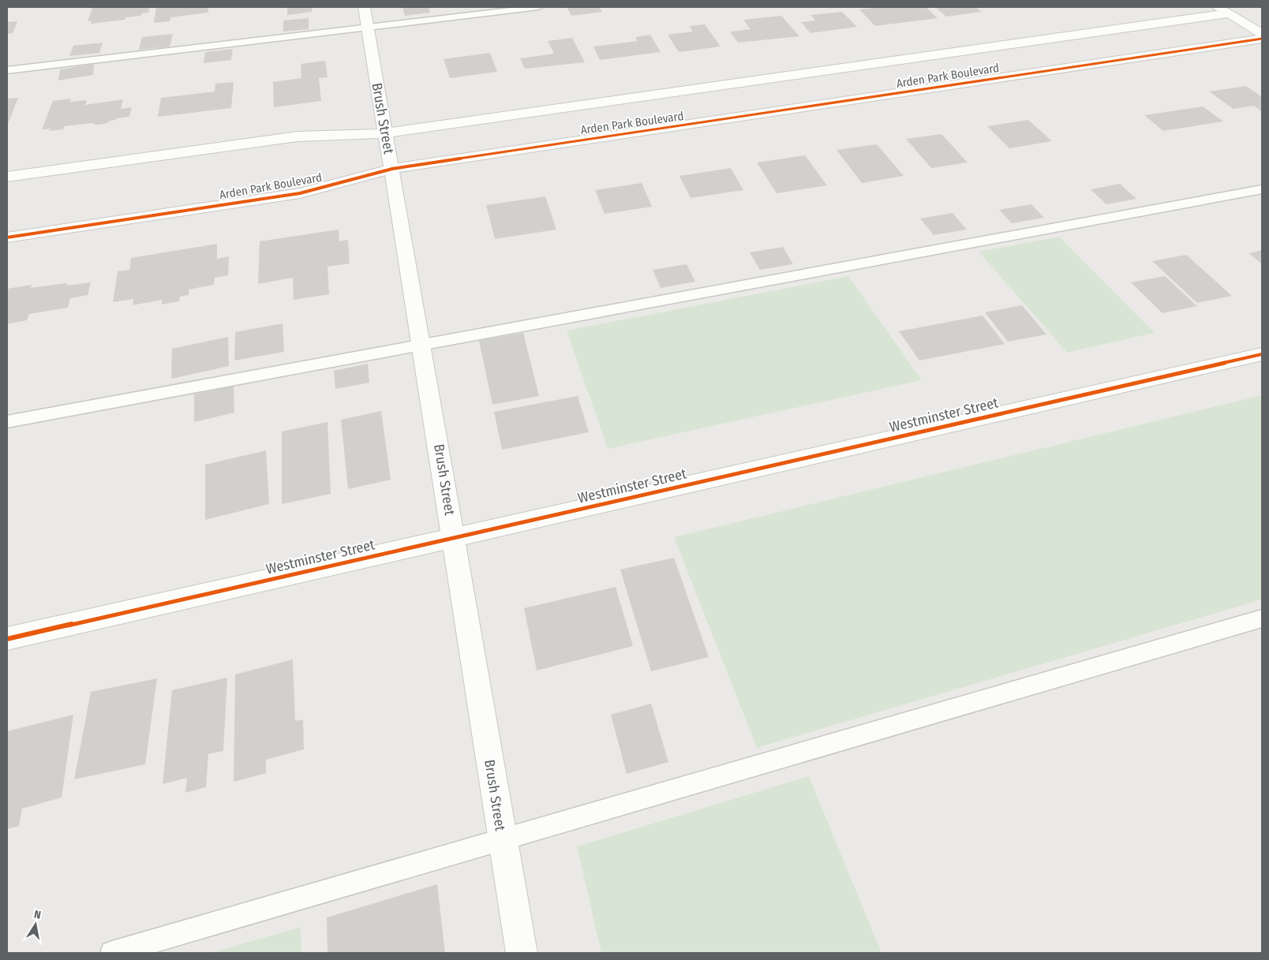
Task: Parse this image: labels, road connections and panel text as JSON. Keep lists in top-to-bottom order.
{
  "streets": {
    "street": ["Arden Park Boulevard", "Brush Street", "Westminster Street"]
  },
  "crossings": [
    ["Arden Park Boulevard", "Brush Street"],
    ["Brush Street", "Westminster Street"]
  ],
  "north": "top"
}
